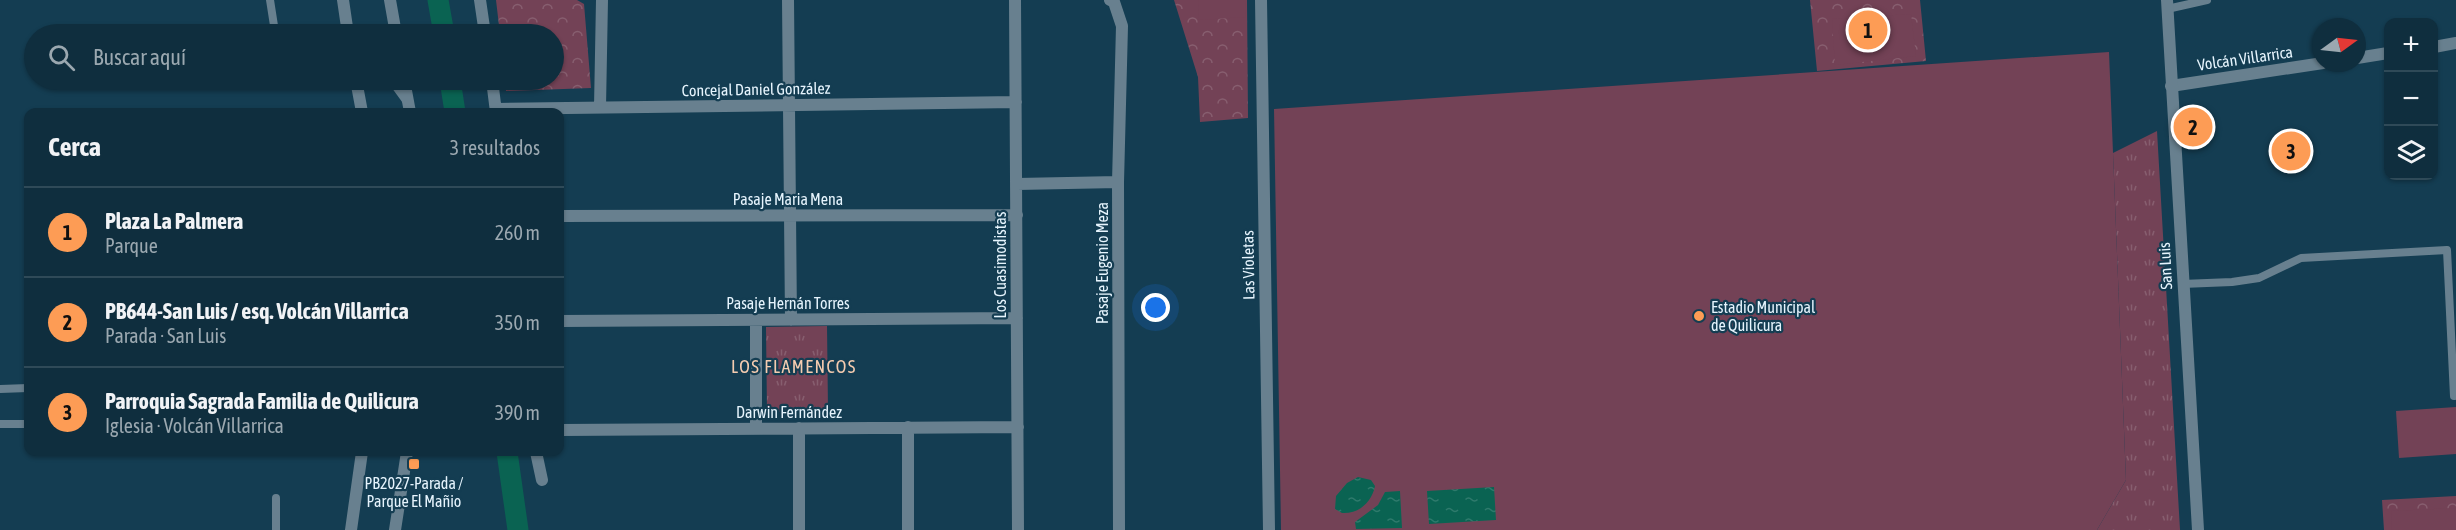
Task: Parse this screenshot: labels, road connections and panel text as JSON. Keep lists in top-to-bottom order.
{
  "streets": {
    "street": [
      "Volcán Villarrica",
      "Concejal Daniel González",
      "Pasaje Maria Mena",
      "Pasaje Eugenio Meza",
      "Los Cuasimodistas",
      "Las Violetas",
      "San Luis",
      "Pasaje Hernán Torres",
      "Darwin Fernández"
    ]
  },
  "crossings": [
    ["Volcán Villarrica", "San Luis"],
    ["Concejal Daniel González", "Los Cuasimodistas"],
    ["Pasaje Maria Mena", "Los Cuasimodistas"],
    ["Los Cuasimodistas", "Pasaje Hernán Torres"],
    ["Los Cuasimodistas", "Darwin Fernández"]
  ],
  "districts": ["LOS FLAMENCOS"],
  "places": {
    "other": ["Estadio Municipal de Quilicura"],
    "transit": ["PB2027-Parada / Parque El Mañio"]
  },
  "north": "right",
  "page": {
    "pins": ["1", "2", "3"],
    "map_buttons": ["+", "−"],
    "search": "Buscar aquí",
    "heading": ["Cerca", "3 resultados"],
    "list": [
      {
        "mark": "1",
        "name": "Plaza La Palmera",
        "note": "Parque",
        "value": "260 m"
      },
      {
        "mark": "2",
        "name": "PB644-San Luis / esq. Volcán Villarrica",
        "note": "Parada · San Luis",
        "value": "350 m"
      },
      {
        "mark": "3",
        "name": "Parroquia Sagrada Familia de Quilicura",
        "note": "Iglesia · Volcán Villarrica",
        "value": "390 m"
      }
    ]
  }
}
